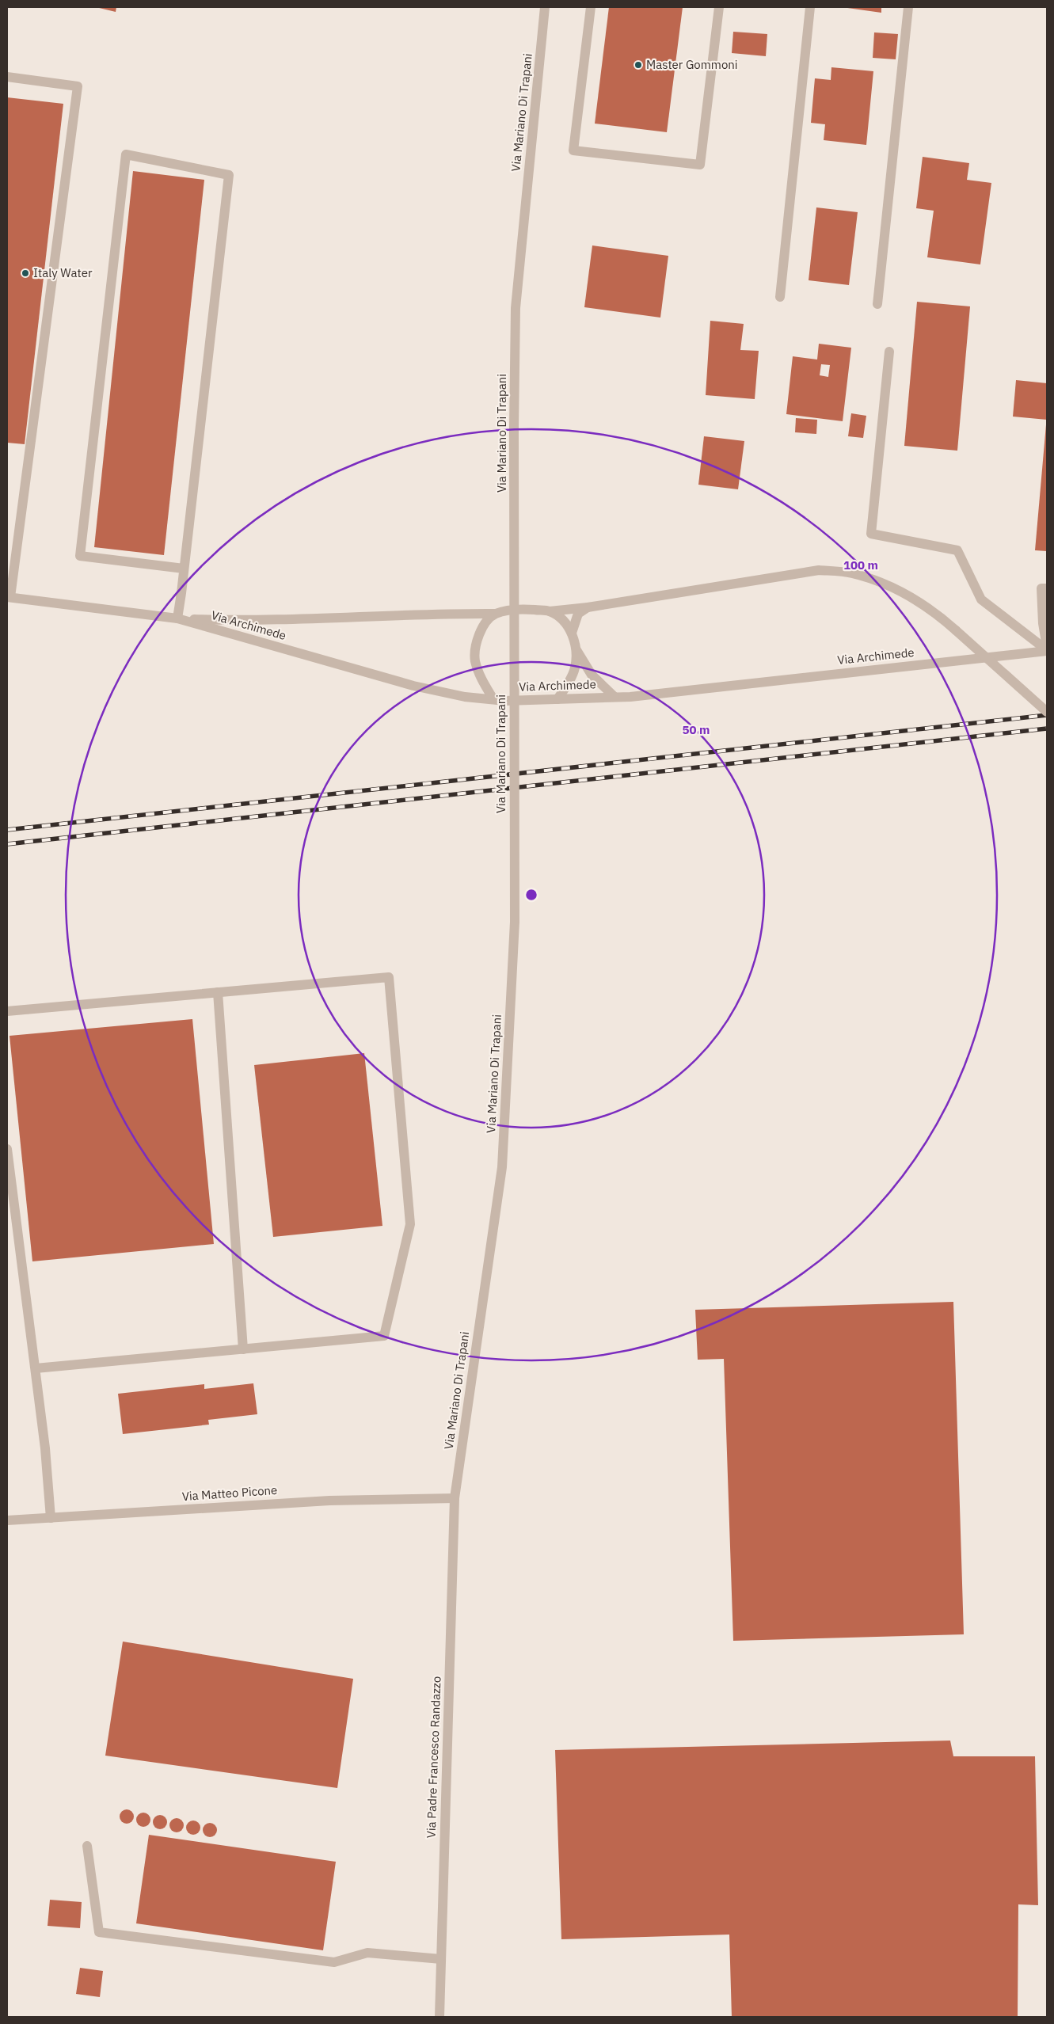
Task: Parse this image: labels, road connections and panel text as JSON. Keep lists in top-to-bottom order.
{
  "streets": {
    "street": [
      "Via Mariano Di Trapani",
      "Via Archimede",
      "Via Matteo Picone",
      "Via Padre Francesco Randazzo"
    ]
  },
  "crossings": [
    ["Via Mariano Di Trapani", "Via Matteo Picone"],
    ["Via Mariano Di Trapani", "Via Padre Francesco Randazzo"],
    ["Via Matteo Picone", "Via Padre Francesco Randazzo"]
  ],
  "places": ["Master Gommoni", "Italy Water"],
  "rings": ["100 m", "50 m"]
}
